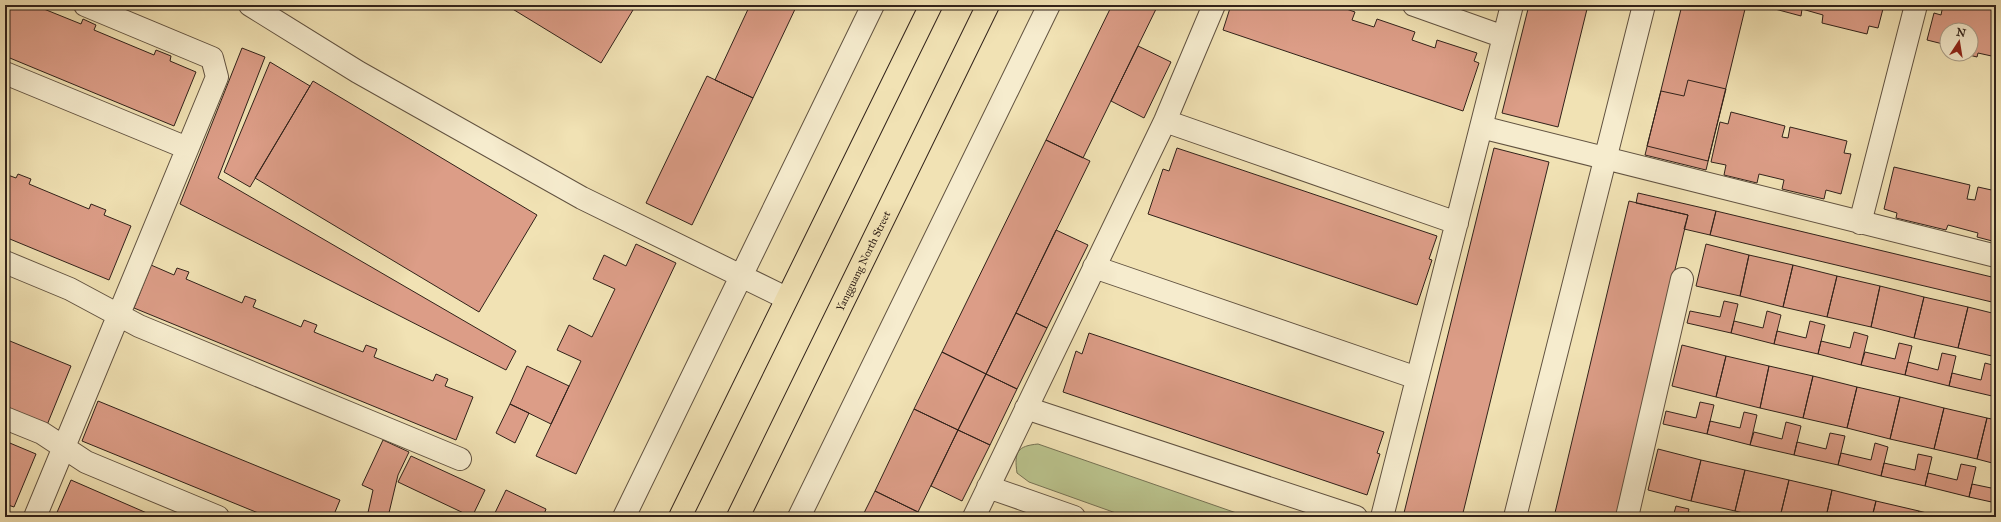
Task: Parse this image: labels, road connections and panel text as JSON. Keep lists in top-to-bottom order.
{
  "streets": {
    "highway": ["Yangguang North Street"]
  },
  "north": "top"
}
